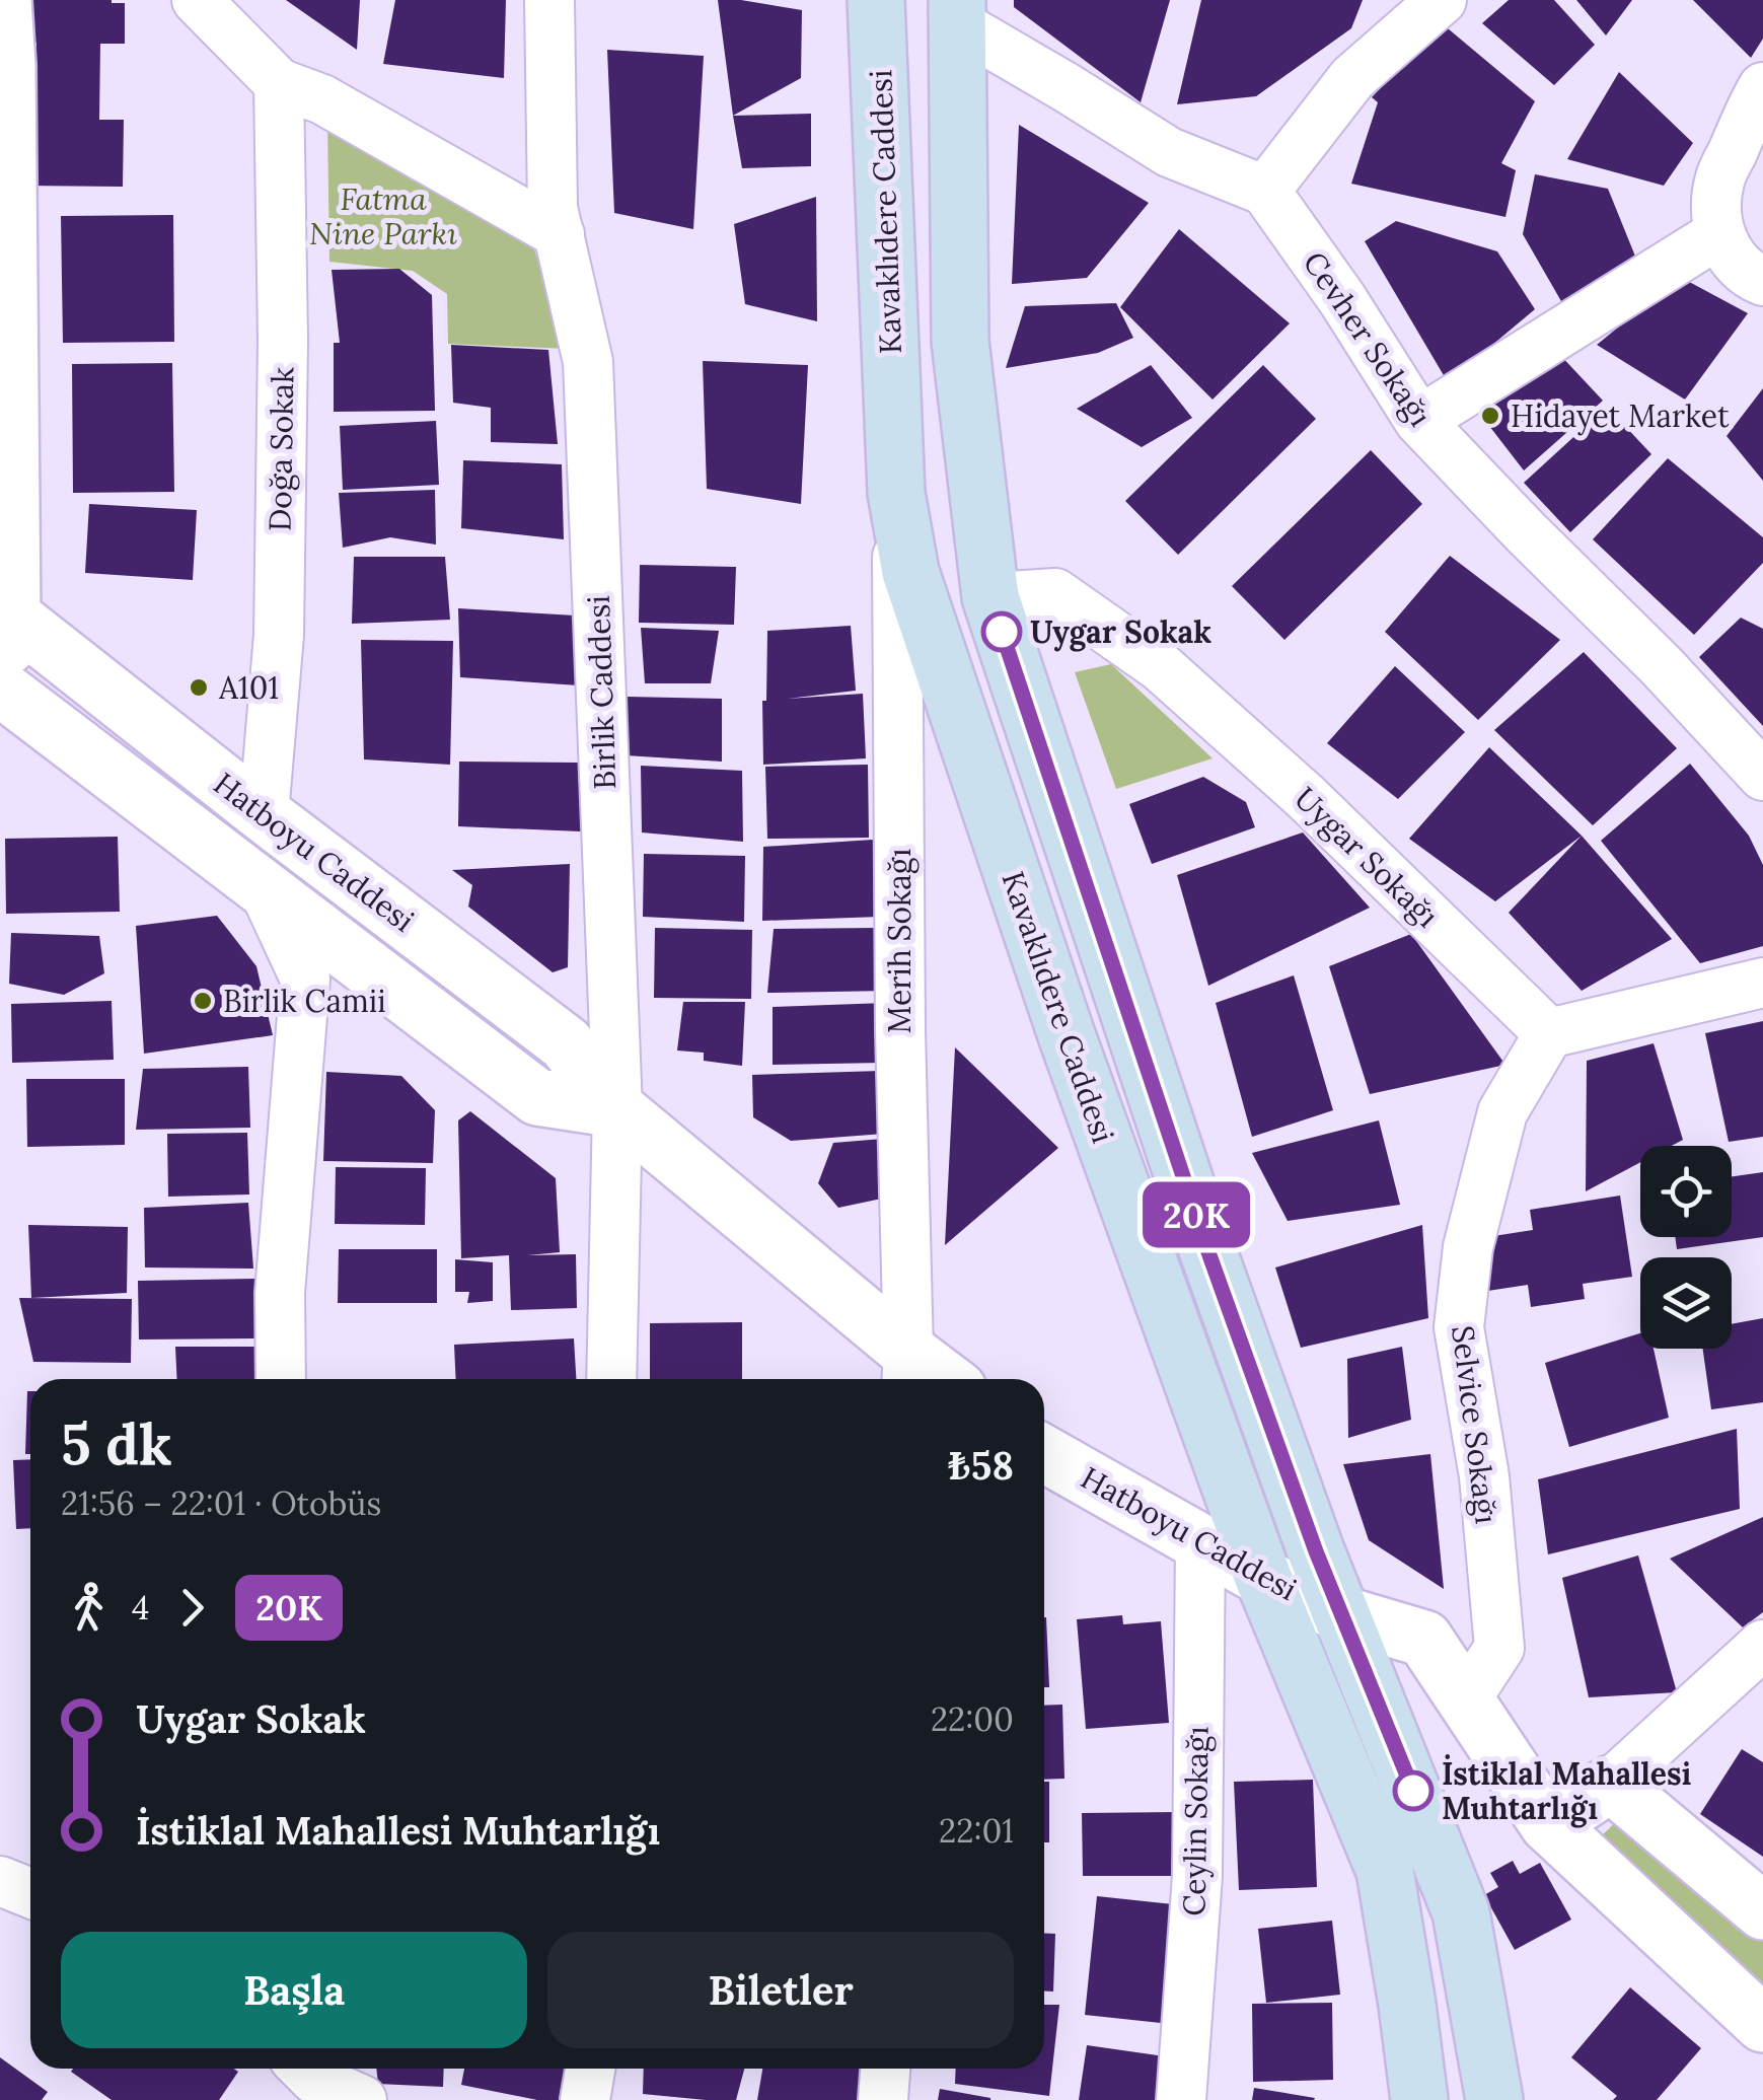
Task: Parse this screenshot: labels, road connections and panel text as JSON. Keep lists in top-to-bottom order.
{
  "streets": {
    "main road": ["Kavaklıdere Caddesi"],
    "street": [
      "Cevher Sokağı",
      "Doğa Sokak",
      "Birlik Caddesi",
      "Hatboyu Caddesi",
      "Uygar Sokağı",
      "Merih Sokağı",
      "Selvice Sokağı",
      "Ceylin Sokağı"
    ]
  },
  "crossings": [
    ["Kavaklıdere Caddesi", "Hatboyu Caddesi"],
    ["Kavaklıdere Caddesi", "Uygar Sokağı"],
    ["Kavaklıdere Caddesi", "Merih Sokağı"],
    ["Doğa Sokak", "Hatboyu Caddesi"],
    ["Birlik Caddesi", "Hatboyu Caddesi"],
    ["Hatboyu Caddesi", "Merih Sokağı"],
    ["Hatboyu Caddesi", "Selvice Sokağı"],
    ["Hatboyu Caddesi", "Ceylin Sokağı"],
    ["Uygar Sokağı", "Selvice Sokağı"]
  ],
  "parks": ["Fatma Nine Parkı"],
  "places": [
    "Hidayet Market",
    "Uygar Sokak",
    "A101",
    "Birlik Camii",
    "İstiklal Mahallesi Muhtarlığı"
  ],
  "lines": ["bus line 20K"],
  "page": {
    "on_map": "20K",
    "heading": ["5 dk", "21:56 – 22:01 · Otobüs", "₺58"],
    "legs": ["4", "20K"],
    "list": [
      {
        "name": "Uygar Sokak",
        "value": "22:00"
      },
      {
        "name": "İstiklal Mahallesi Muhtarlığı",
        "value": "22:01"
      }
    ],
    "buttons": ["Başla", "Biletler"]
  }
}
